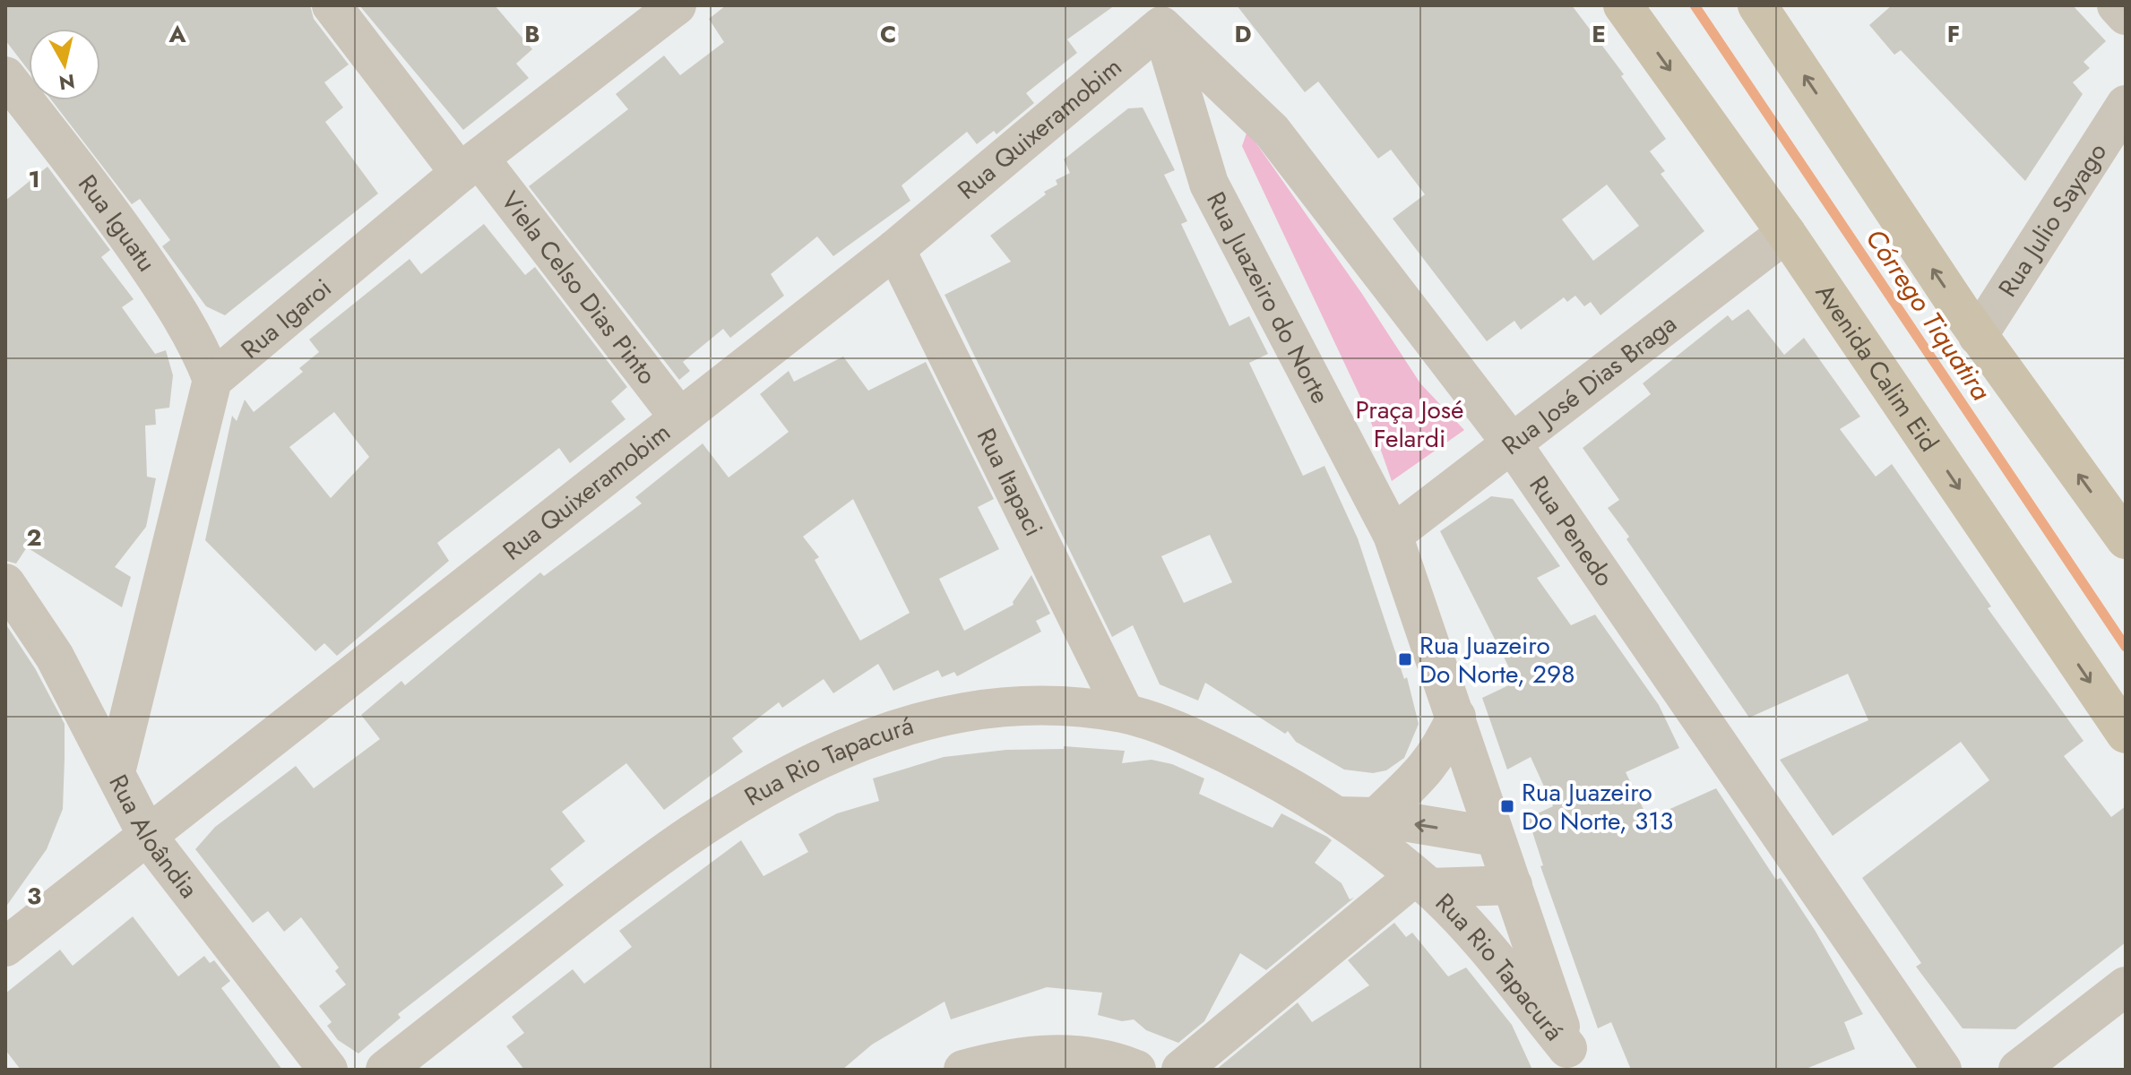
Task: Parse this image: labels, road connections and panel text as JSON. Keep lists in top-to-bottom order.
{
  "streets": {
    "main road": ["Avenida Calim Eid"],
    "street": [
      "Rua Quixeramobim",
      "Rua Julio Sayago",
      "Rua Iguatu",
      "Viela Celso Dias Pinto",
      "Rua Juazeiro do Norte",
      "Rua Igaroi",
      "Rua José Dias Braga",
      "Rua Itapaci",
      "Rua Penedo",
      "Rua Rio Tapacurá",
      "Rua Aloândia"
    ]
  },
  "crossings": [
    ["Rua Quixeramobim", "Viela Celso Dias Pinto"],
    ["Rua Quixeramobim", "Rua Juazeiro do Norte"],
    ["Rua Quixeramobim", "Rua Itapaci"],
    ["Rua Quixeramobim", "Rua Penedo"],
    ["Rua Quixeramobim", "Rua Aloândia"],
    ["Rua Iguatu", "Rua Igaroi"],
    ["Viela Celso Dias Pinto", "Rua Igaroi"],
    ["Rua Juazeiro do Norte", "Rua José Dias Braga"],
    ["Rua Juazeiro do Norte", "Rua Penedo"],
    ["Rua Juazeiro do Norte", "Rua Rio Tapacurá"],
    ["Avenida Calim Eid", "Rua José Dias Braga"],
    ["Rua José Dias Braga", "Rua Penedo"],
    ["Rua Itapaci", "Rua Rio Tapacurá"]
  ],
  "water": ["Córrego Tiquatira"],
  "parks": ["Praça José Felardi"],
  "places": {
    "transit": ["Rua Juazeiro Do Norte, 298", "Rua Juazeiro Do Norte, 313"]
  },
  "north": "bottom",
  "grid": {
    "columns": [
      "A",
      "B",
      "C",
      "D",
      "E",
      "F"
    ],
    "rows": ["1", "2", "3"]
  }
}
